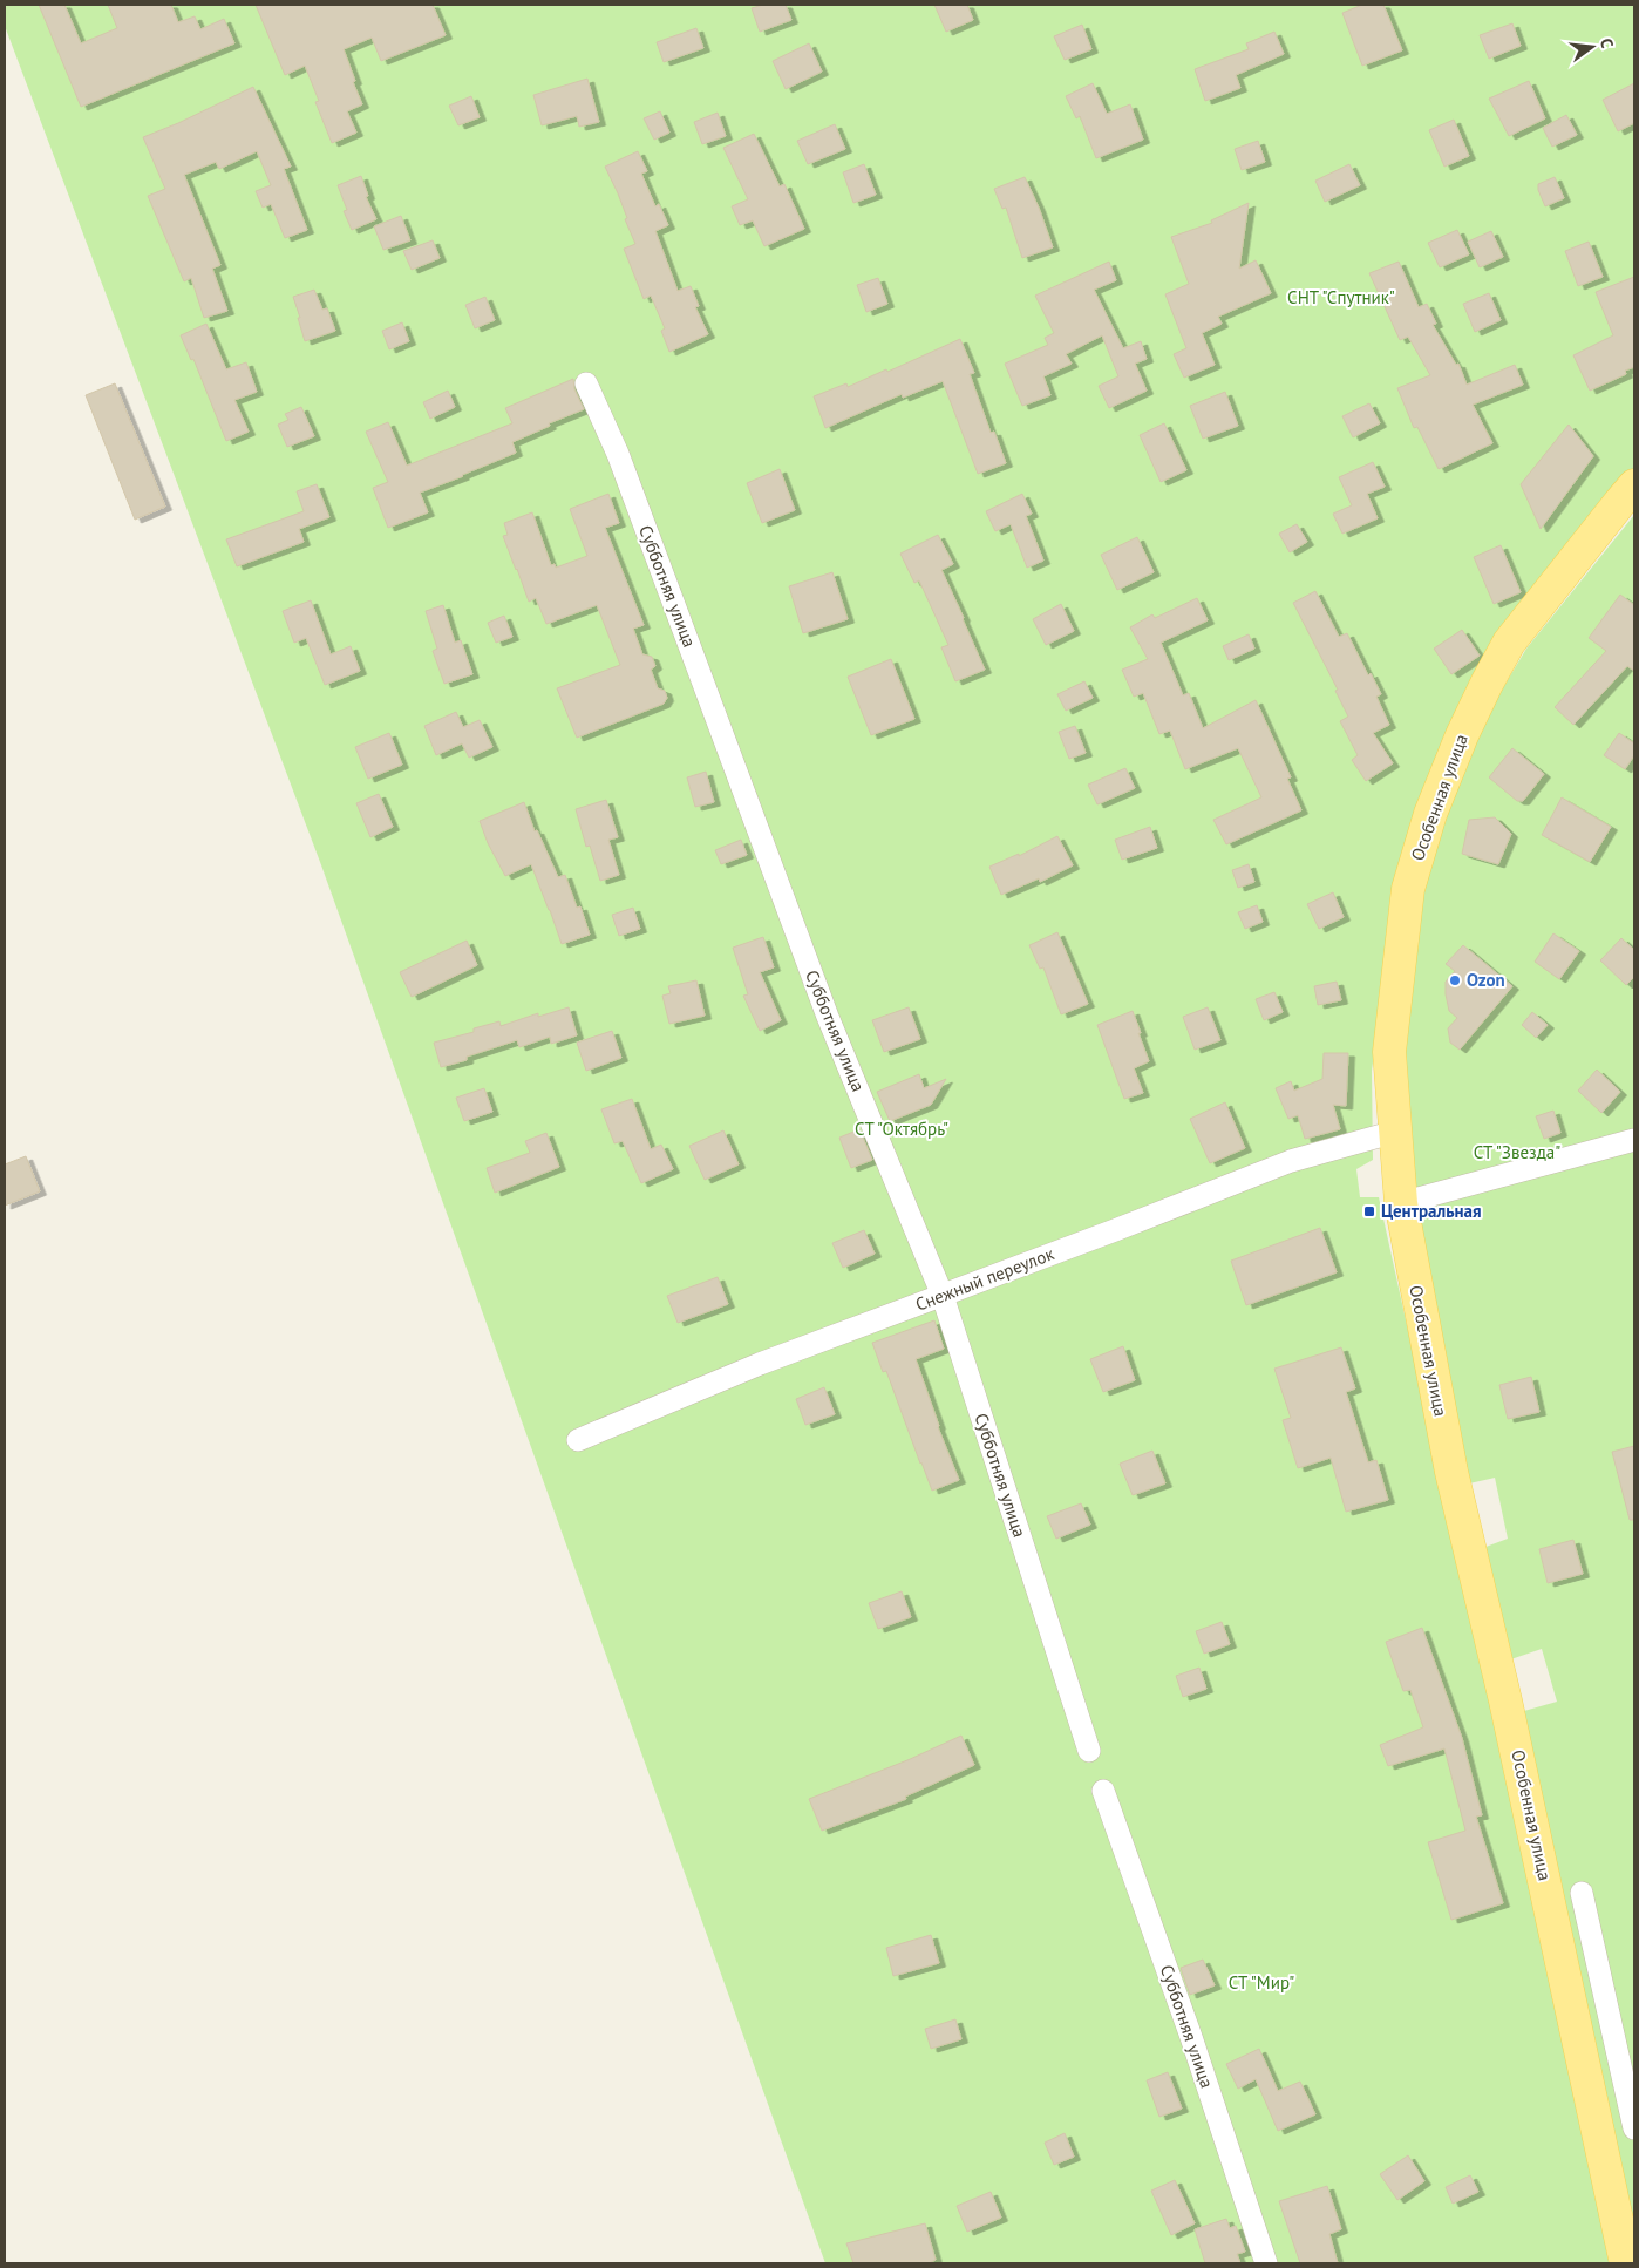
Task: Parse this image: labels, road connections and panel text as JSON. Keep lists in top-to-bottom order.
{
  "streets": {
    "main road": ["Особенная улица"],
    "street": ["Субботняя улица", "Снежный переулок"]
  },
  "crossings": [
    ["Субботняя улица", "Снежный переулок"],
    ["Особенная улица", "Снежный переулок"]
  ],
  "parks": [
    "СНТ \"Спутник\"",
    "СТ \"Октябрь\"",
    "СТ \"Звезда\"",
    "СТ \"Мир\""
  ],
  "places": {
    "other": ["Ozon"],
    "transit": ["Центральная"]
  },
  "north": "right"
}
